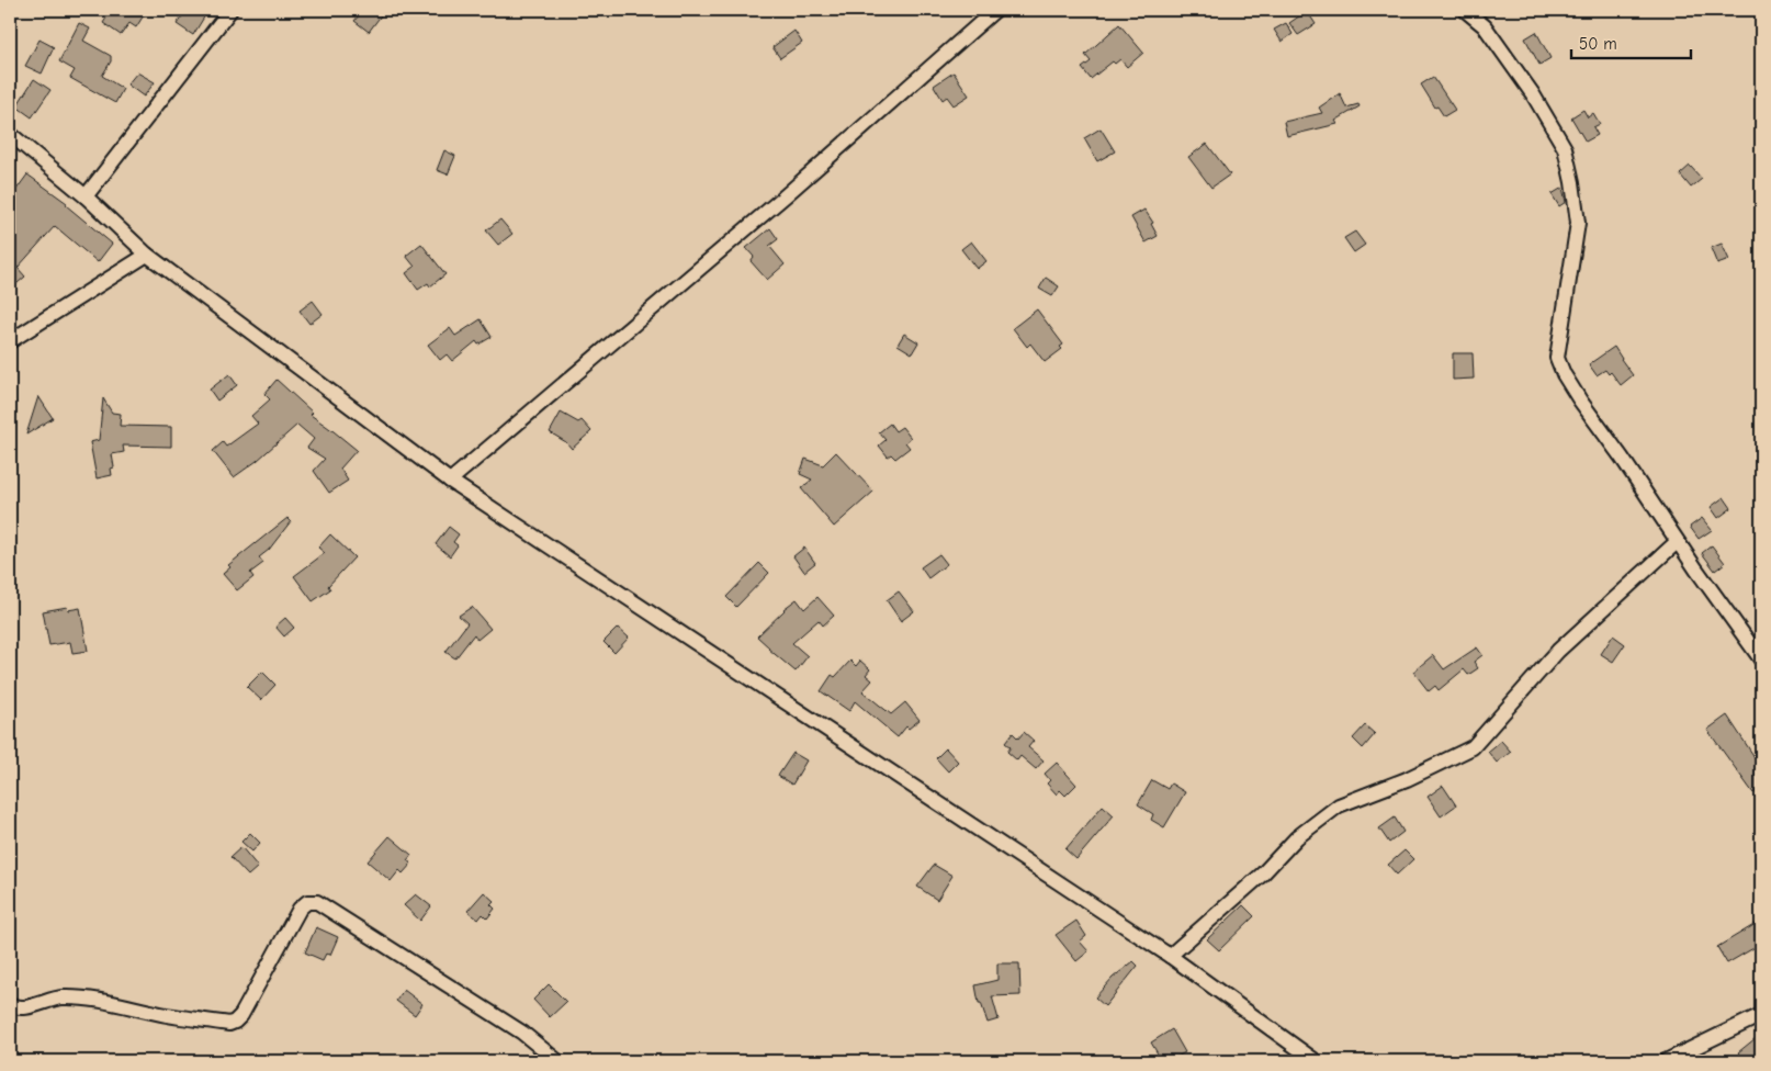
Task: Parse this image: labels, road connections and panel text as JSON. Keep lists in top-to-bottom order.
{
  "scale_bar": "50 m"
}
